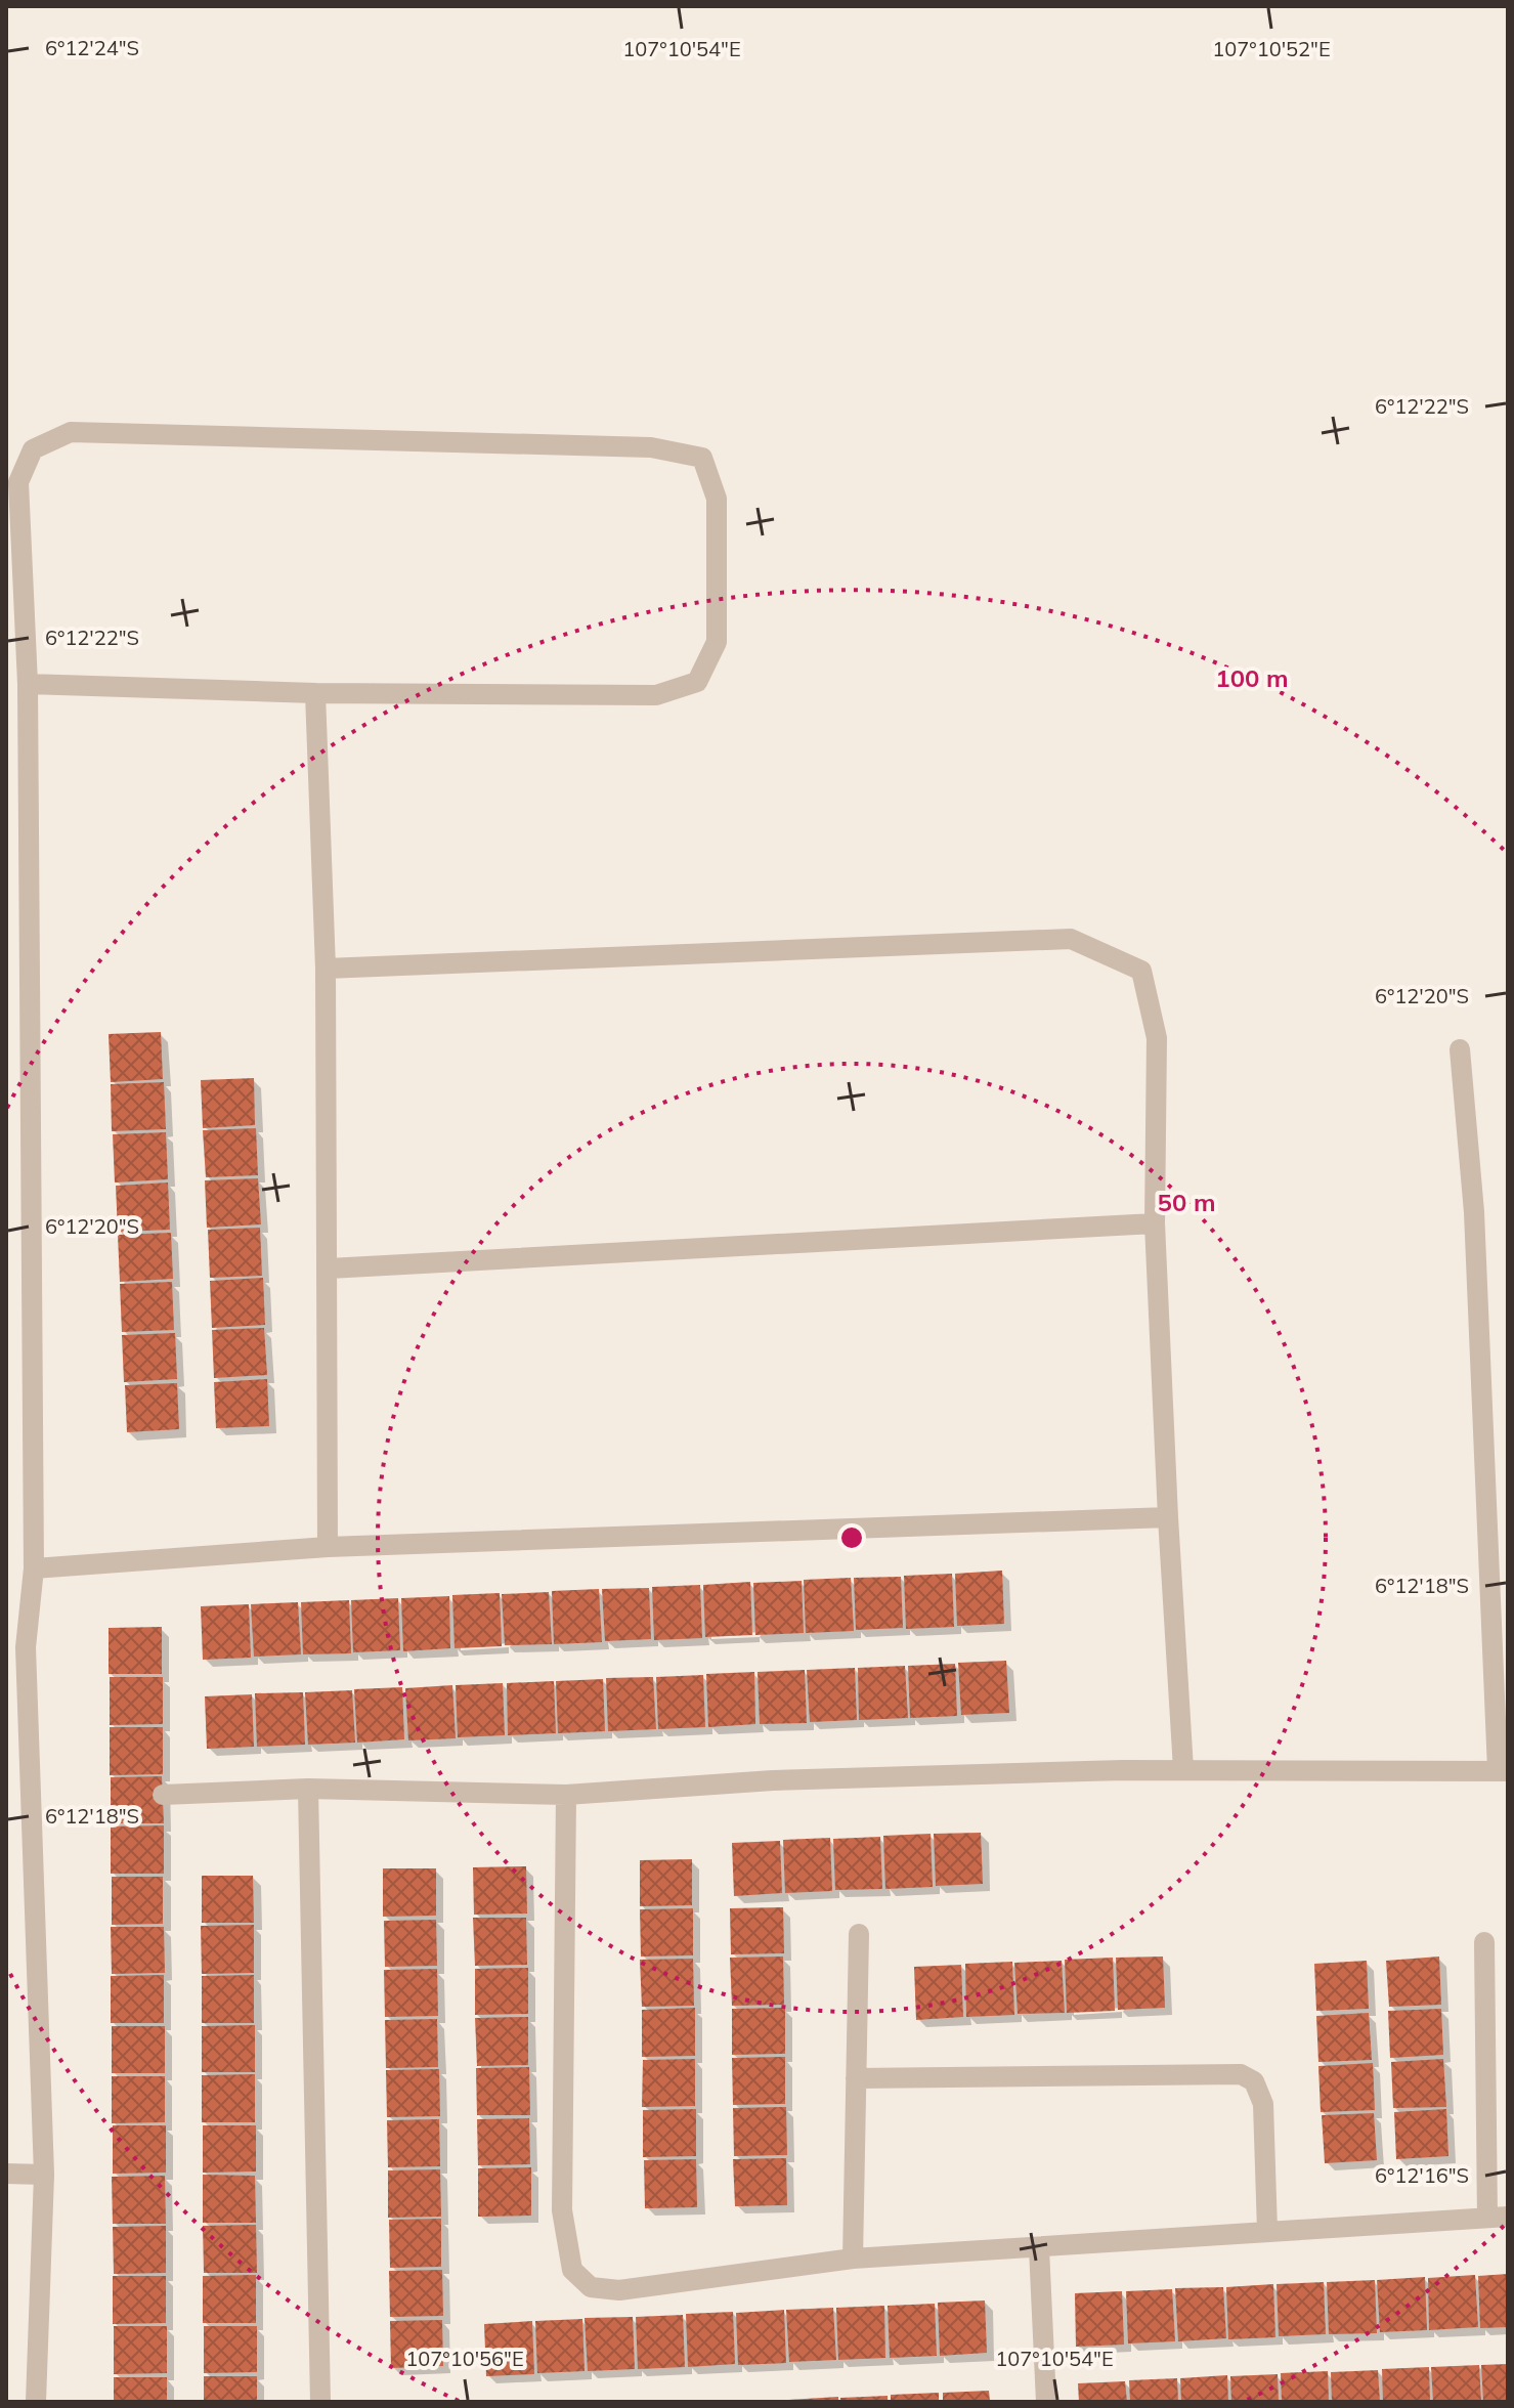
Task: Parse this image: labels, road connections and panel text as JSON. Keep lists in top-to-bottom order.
{
  "coordinates": [
    "6°12'24\"S",
    "107°10'54\"E",
    "107°10'52\"E",
    "6°12'22\"S",
    "6°12'20\"S",
    "6°12'18\"S",
    "6°12'16\"S",
    "107°10'56\"E"
  ],
  "rings": ["100 m", "50 m"]
}
